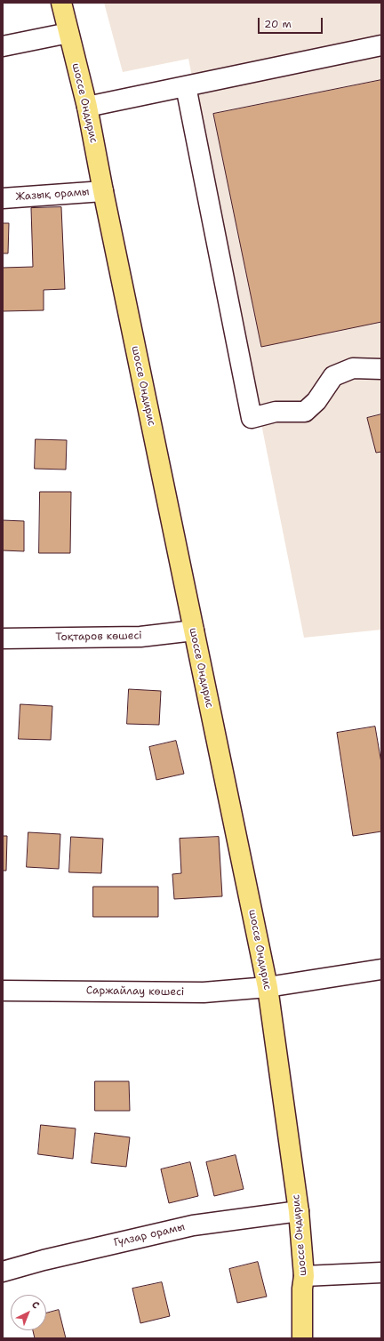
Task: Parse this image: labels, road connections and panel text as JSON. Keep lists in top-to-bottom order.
{
  "streets": {
    "main road": ["шоссе Ондирис"],
    "street": [
      "Жазық орамы",
      "Тоқтаров көшесі",
      "Саржайлау көшесі",
      "Гүлзар орамы"
    ]
  },
  "crossings": [
    ["шоссе Ондирис", "Жазық орамы"],
    ["шоссе Ондирис", "Тоқтаров көшесі"],
    ["шоссе Ондирис", "Саржайлау көшесі"],
    ["шоссе Ондирис", "Гүлзар орамы"]
  ],
  "scale_bar": "20 m",
  "north": "top right"
}
